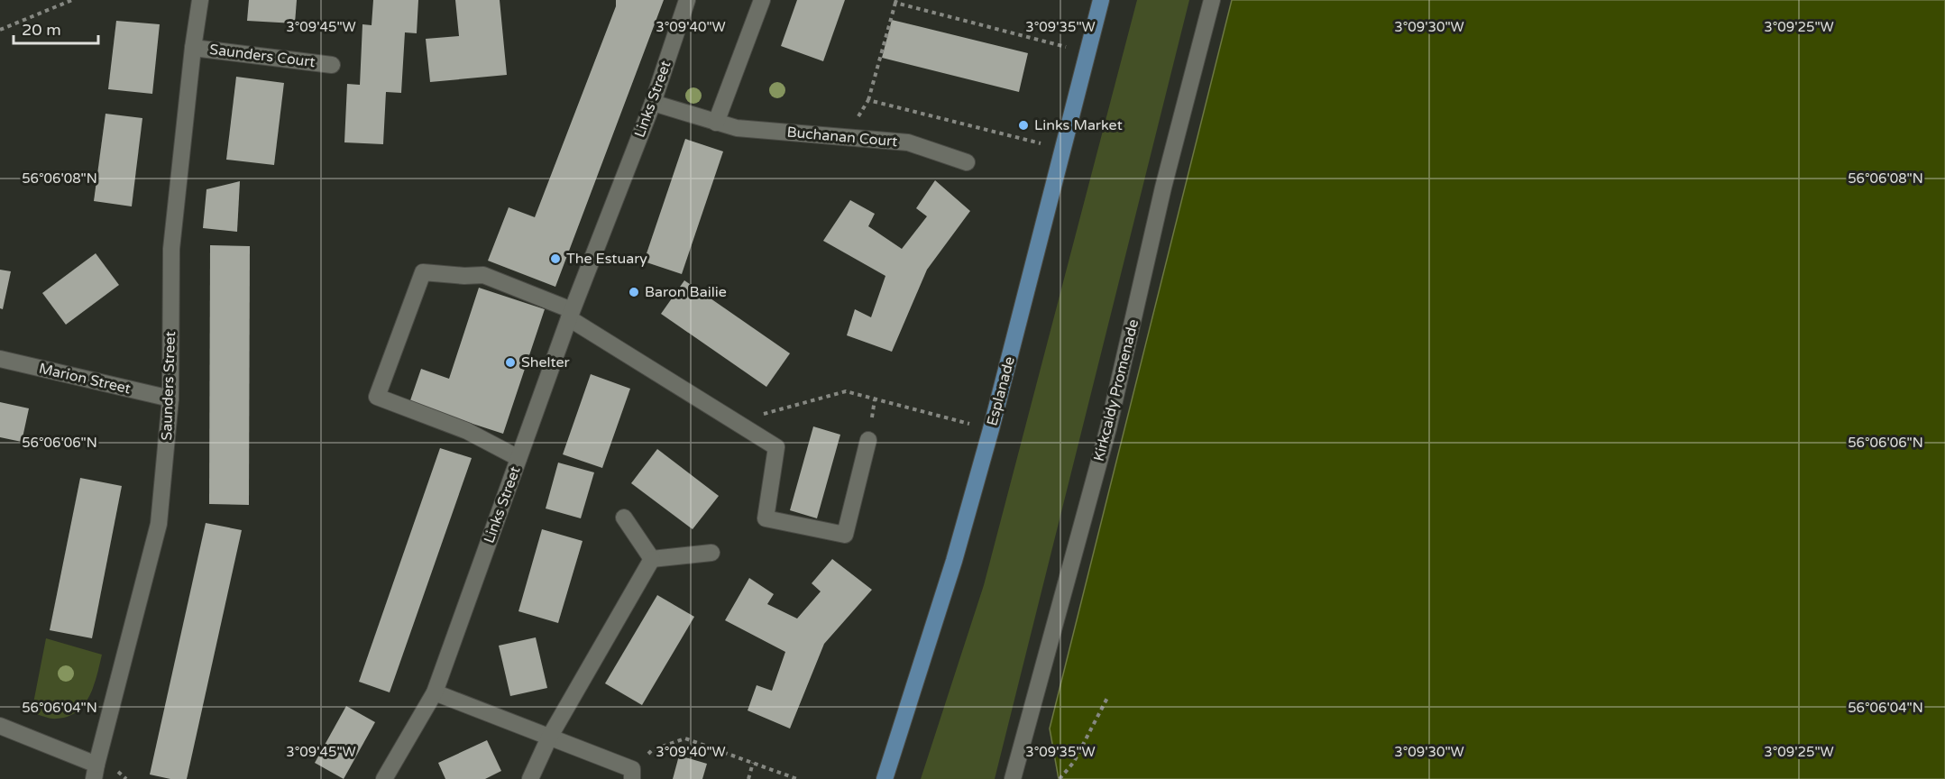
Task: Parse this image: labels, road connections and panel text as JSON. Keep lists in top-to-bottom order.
{
  "streets": {
    "main road": ["Esplanade"],
    "street": [
      "Saunders Court",
      "Links Street",
      "Buchanan Court",
      "Marion Street",
      "Saunders Street",
      "Kirkcaldy Promenade"
    ]
  },
  "crossings": [
    ["Saunders Court", "Saunders Street"],
    ["Links Street", "Buchanan Court"],
    ["Marion Street", "Saunders Street"]
  ],
  "places": [
    "Links Market",
    "The Estuary",
    "Baron Bailie",
    "Shelter"
  ],
  "scale_bar": "20 m",
  "coordinates": [
    "3°09'45\"W",
    "3°09'40\"W",
    "3°09'35\"W",
    "3°09'30\"W",
    "3°09'25\"W",
    "56°06'08\"N",
    "56°06'06\"N",
    "56°06'04\"N"
  ]
}
